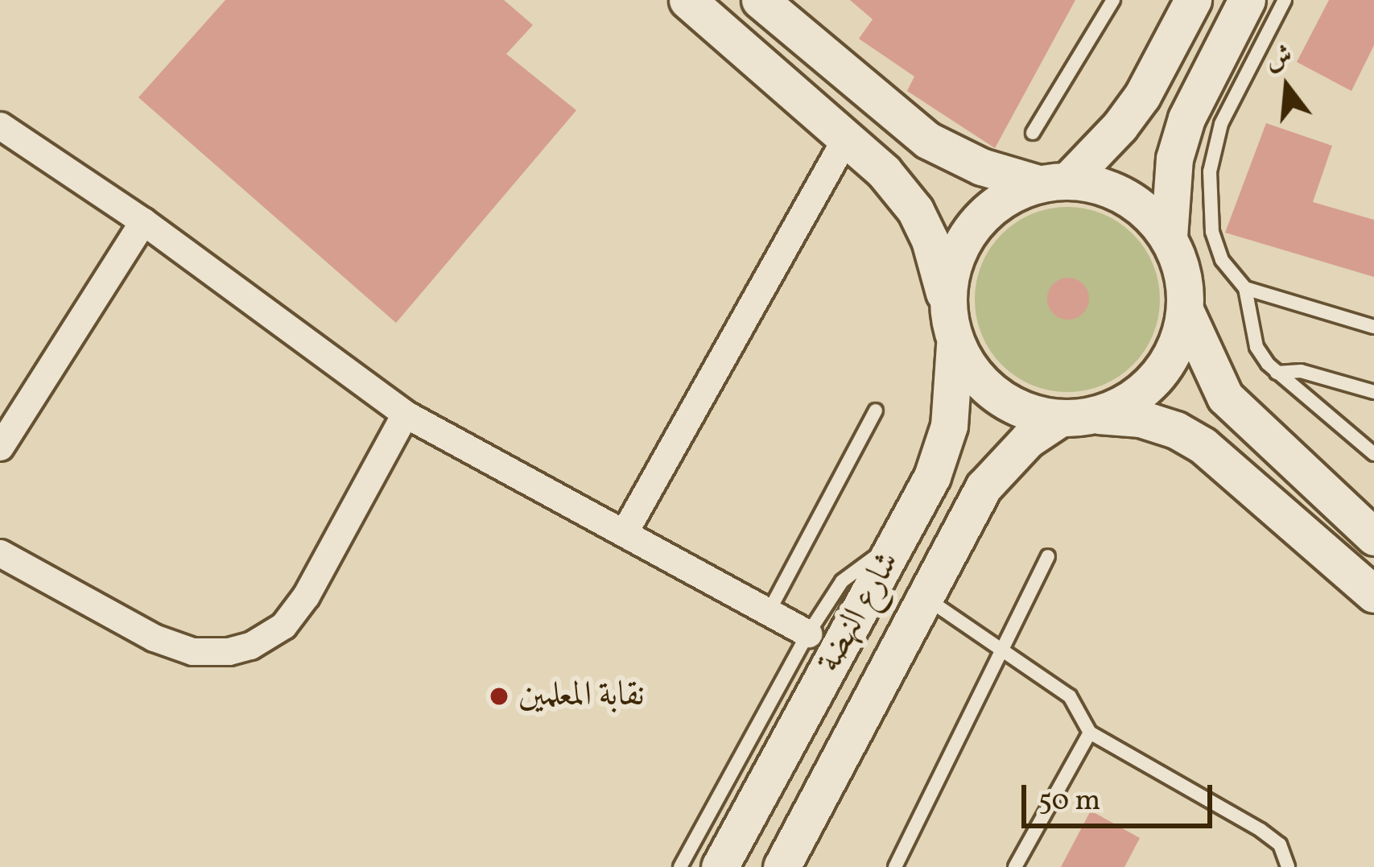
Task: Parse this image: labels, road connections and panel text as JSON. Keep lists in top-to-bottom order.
{
  "streets": {
    "main road": ["شارع النهضة"]
  },
  "places": ["نقابة المعلمين"],
  "scale_bar": "50 m",
  "north": "top"
}
